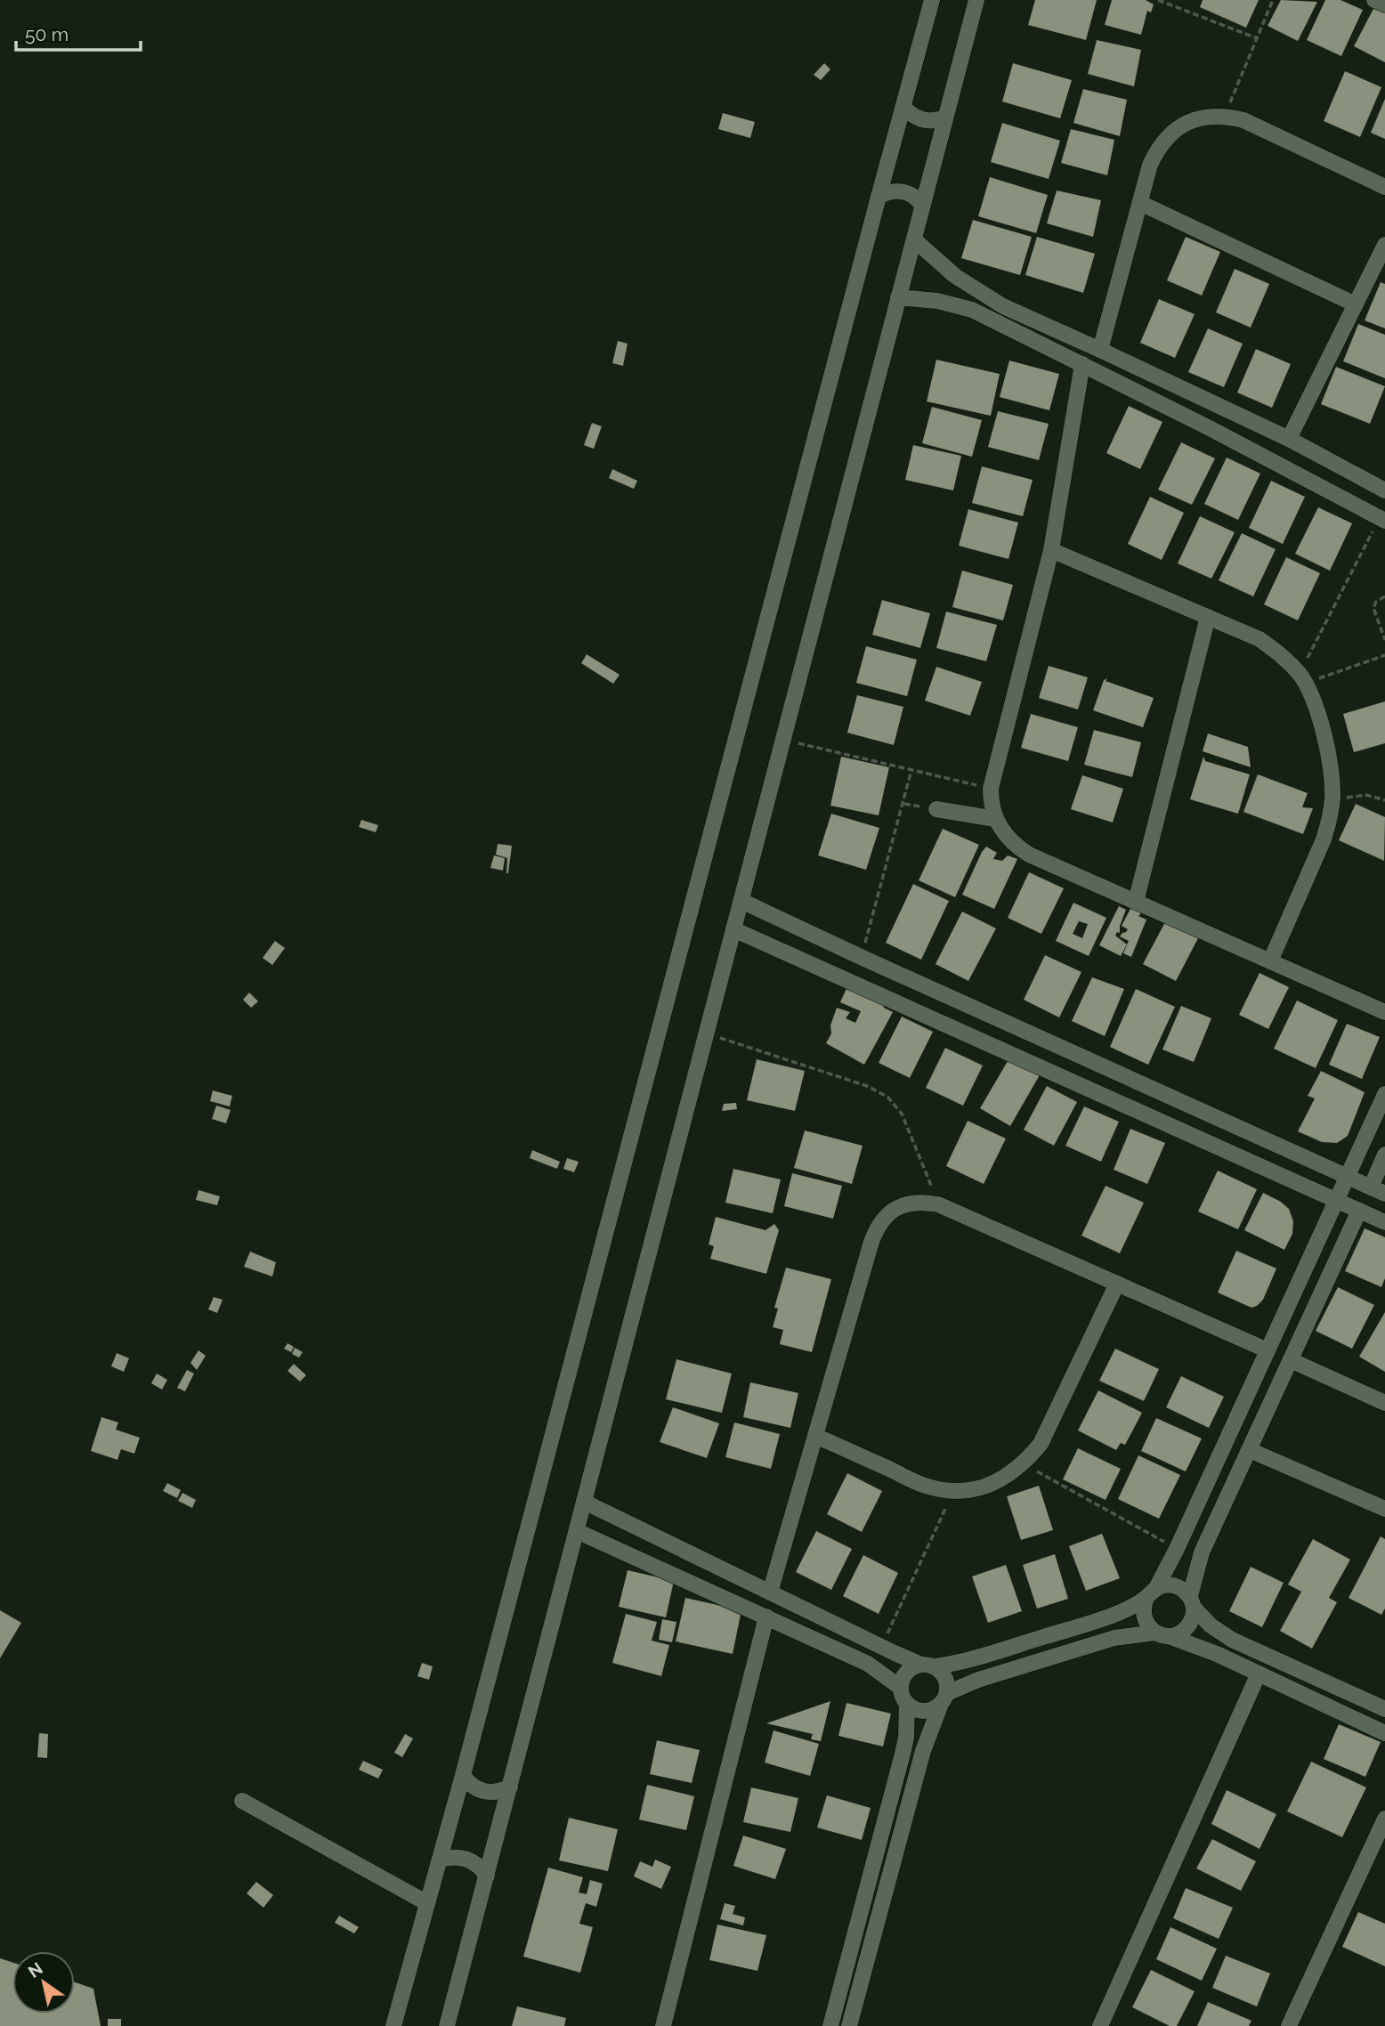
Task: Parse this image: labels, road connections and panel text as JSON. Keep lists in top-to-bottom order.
{
  "scale_bar": "50 m",
  "north": "top left"
}
